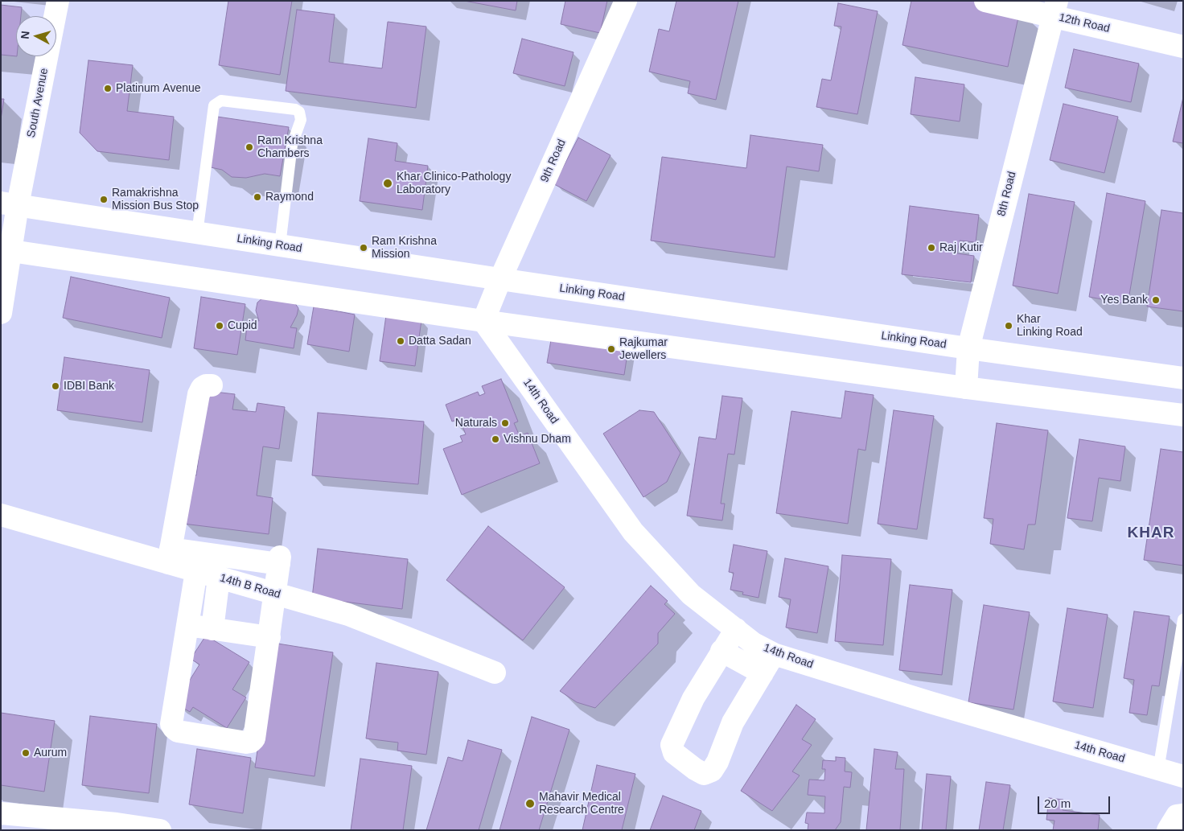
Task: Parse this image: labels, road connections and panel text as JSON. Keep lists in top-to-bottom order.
{
  "streets": {
    "street": [
      "12th Road",
      "South Avenue",
      "9th Road",
      "8th Road",
      "Linking Road",
      "14th Road",
      "14th B Road"
    ]
  },
  "crossings": [
    ["12th Road", "8th Road"],
    ["South Avenue", "Linking Road"],
    ["9th Road", "Linking Road"],
    ["9th Road", "14th Road"],
    ["8th Road", "Linking Road"]
  ],
  "districts": ["KHAR"],
  "places": [
    "Platinum Avenue",
    "Ram Krishna Chambers",
    "Khar Clinico-Pathology Laboratory",
    "Raymond",
    "Ramakrishna Mission Bus Stop",
    "Ram Krishna Mission",
    "Raj Kutir",
    "Yes Bank",
    "Cupid",
    "Khar Linking Road",
    "Datta Sadan",
    "Rajkumar Jewellers",
    "IDBI Bank",
    "Naturals",
    "Vishnu Dham",
    "Aurum",
    "Mahavir Medical Research Centre"
  ],
  "scale_bar": "20 m",
  "north": "left"
}
